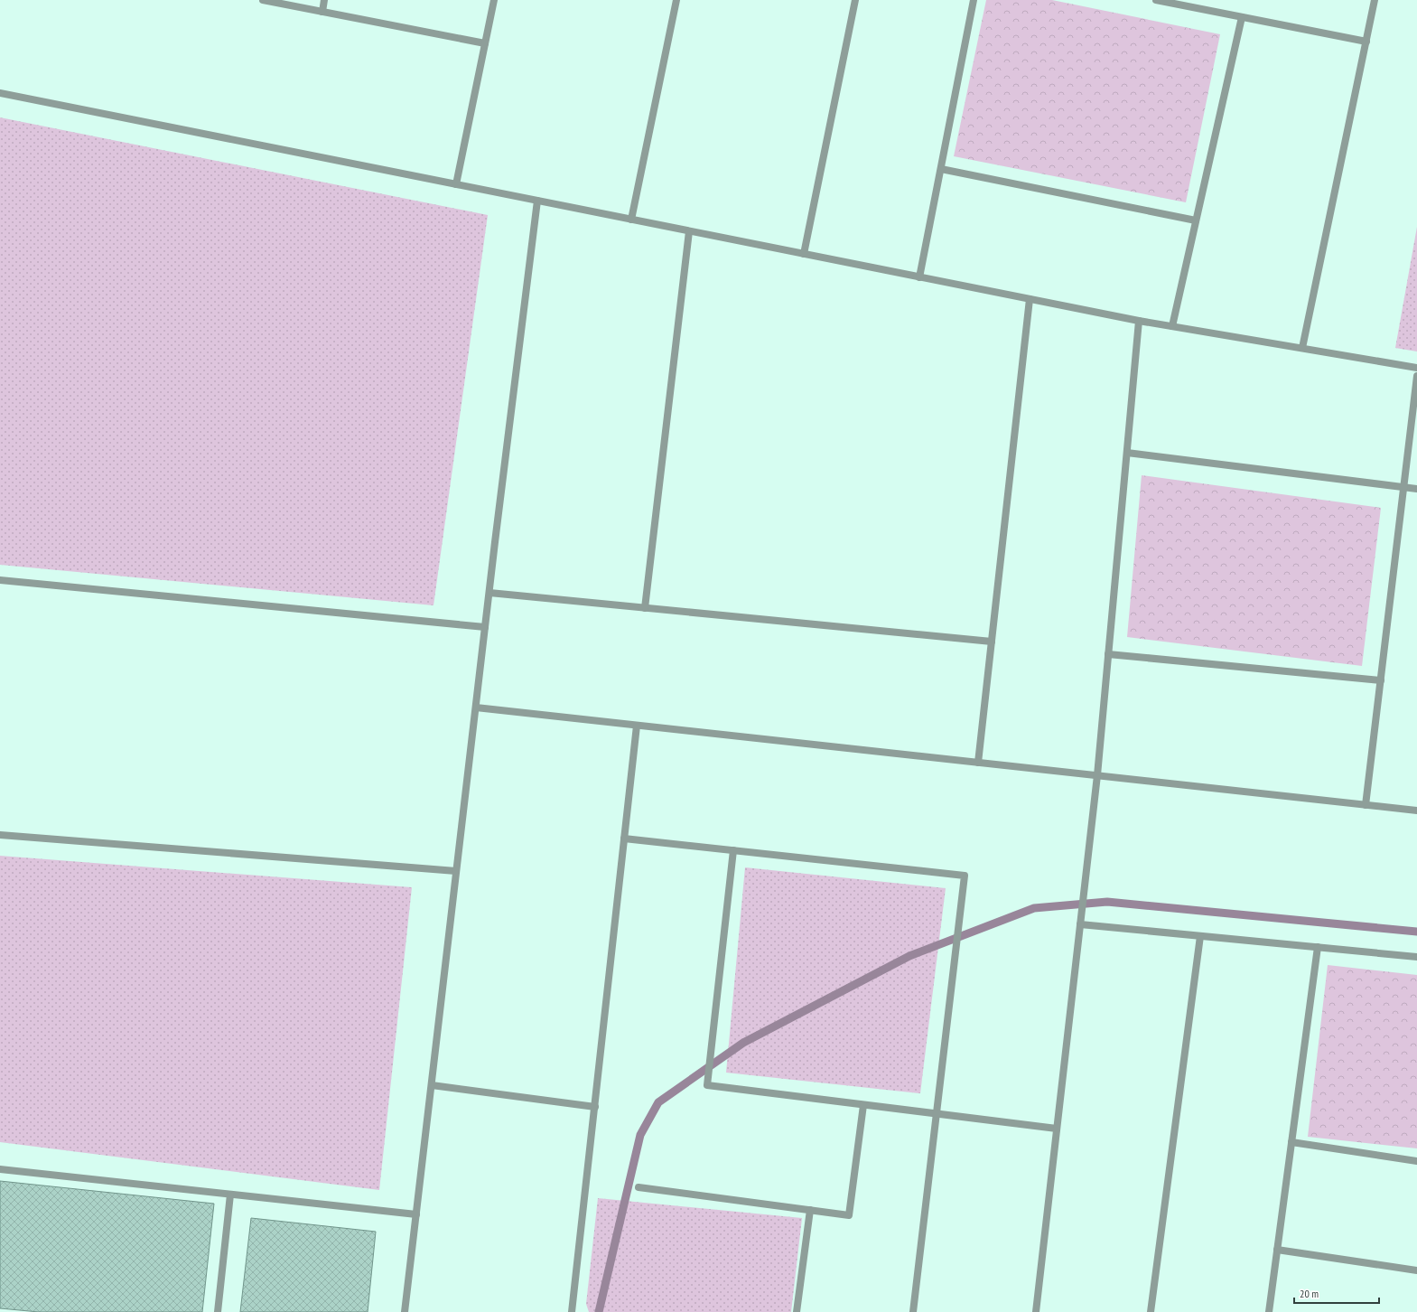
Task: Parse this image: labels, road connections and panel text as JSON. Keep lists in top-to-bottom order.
{
  "scale_bar": "20 m"
}
